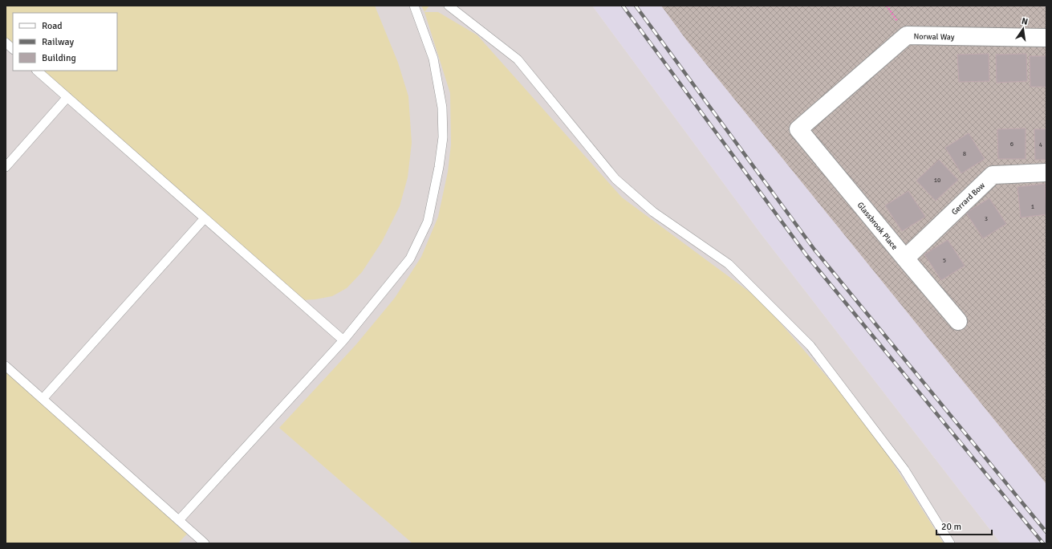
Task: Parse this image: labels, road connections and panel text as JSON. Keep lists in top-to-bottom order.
{
  "streets": {
    "street": ["Norwal Way", "Gerrard Bow", "Glassbrook Place"]
  },
  "crossings": [
    ["Norwal Way", "Glassbrook Place"],
    ["Gerrard Bow", "Glassbrook Place"]
  ],
  "house_numbers": [
    "6",
    "4",
    "8",
    "10",
    "1",
    "3",
    "5"
  ],
  "legend": ["Road", "Railway", "Building"],
  "scale_bar": "20 m",
  "north": "top"
}
